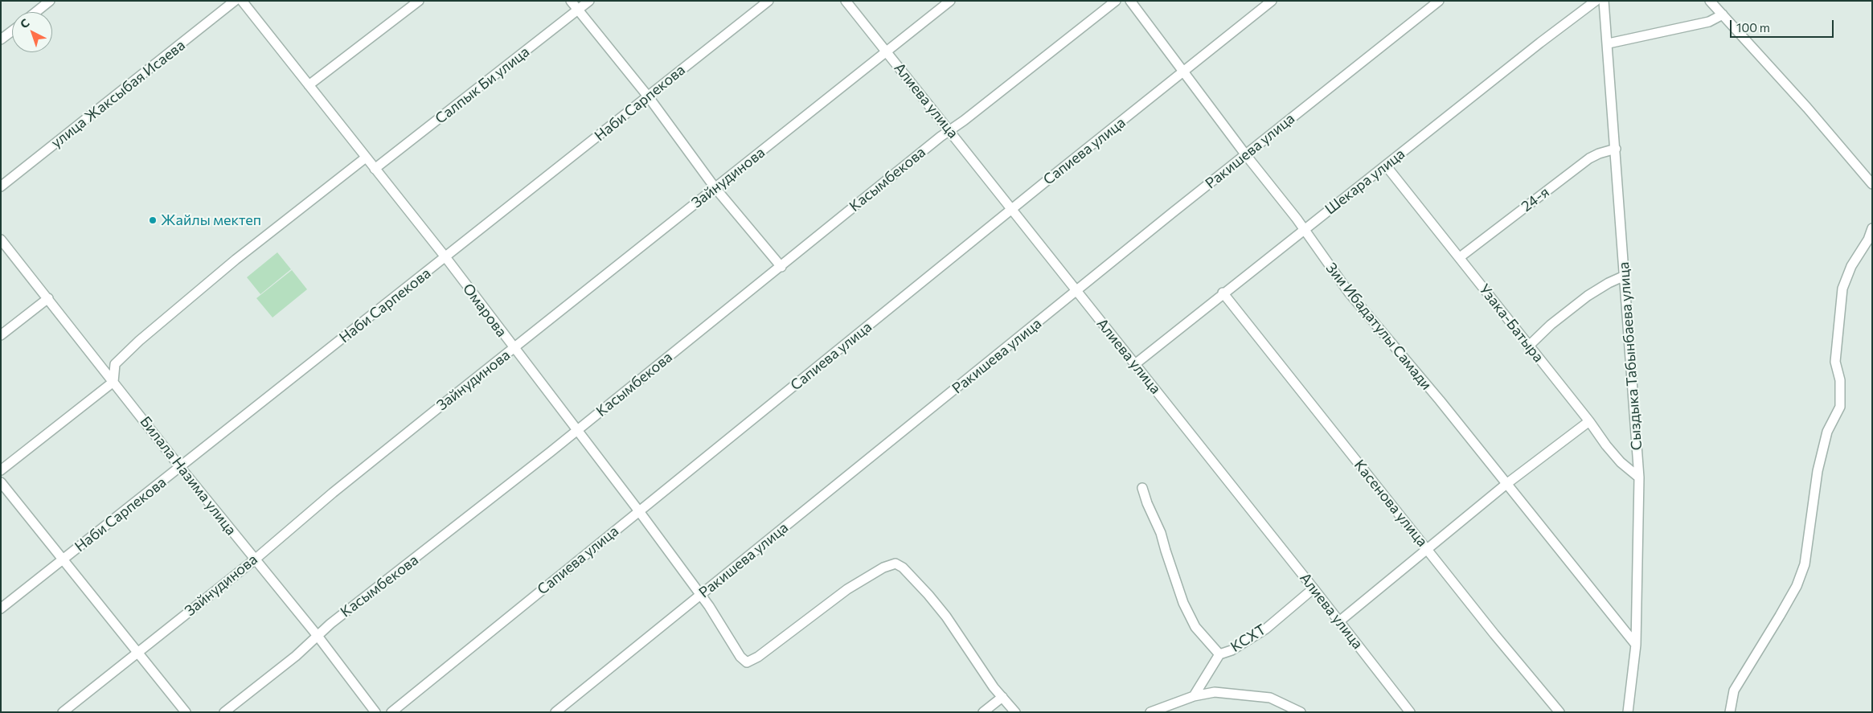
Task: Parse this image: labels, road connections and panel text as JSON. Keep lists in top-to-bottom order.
{
  "streets": {
    "street": [
      "Салпык Би улица",
      "улица Жаксыбая Исаева",
      "Алиева улица",
      "Наби Сарпекова",
      "Сапиева улица",
      "Ракишева улица",
      "Зайнудинова",
      "Касымбекова",
      "Шекара улица",
      "24-я",
      "Омарова",
      "Узака-Батыра",
      "Зии Ибадатулы Самади",
      "Сыздыка Табынбаева улица",
      "Билала Назима улица",
      "Касенова улица",
      "КСХТ"
    ]
  },
  "crossings": [
    ["Салпык Би улица", "Омарова"],
    ["Алиева улица", "Сапиева улица"],
    ["Алиева улица", "Ракишева улица"],
    ["Алиева улица", "Зайнудинова"],
    ["Алиева улица", "Касымбекова"],
    ["Алиева улица", "Шекара улица"],
    ["Алиева улица", "КСХТ"],
    ["Наби Сарпекова", "Омарова"],
    ["Наби Сарпекова", "Билала Назима улица"],
    ["Сапиева улица", "Омарова"],
    ["Сапиева улица", "Зии Ибадатулы Самади"],
    ["Ракишева улица", "Омарова"],
    ["Ракишева улица", "Зии Ибадатулы Самади"],
    ["Зайнудинова", "Омарова"],
    ["Зайнудинова", "Билала Назима улица"],
    ["Касымбекова", "Омарова"],
    ["Касымбекова", "Билала Назима улица"],
    ["Шекара улица", "Узака-Батыра"],
    ["Шекара улица", "Зии Ибадатулы Самади"],
    ["Шекара улица", "Касенова улица"],
    ["24-я", "Узака-Батыра"],
    ["24-я", "Сыздыка Табынбаева улица"],
    ["Узака-Батыра", "Сыздыка Табынбаева улица"],
    ["Зии Ибадатулы Самади", "Сыздыка Табынбаева улица"]
  ],
  "places": ["Жайлы мектеп"],
  "scale_bar": "100 m",
  "north": "top left"
}
